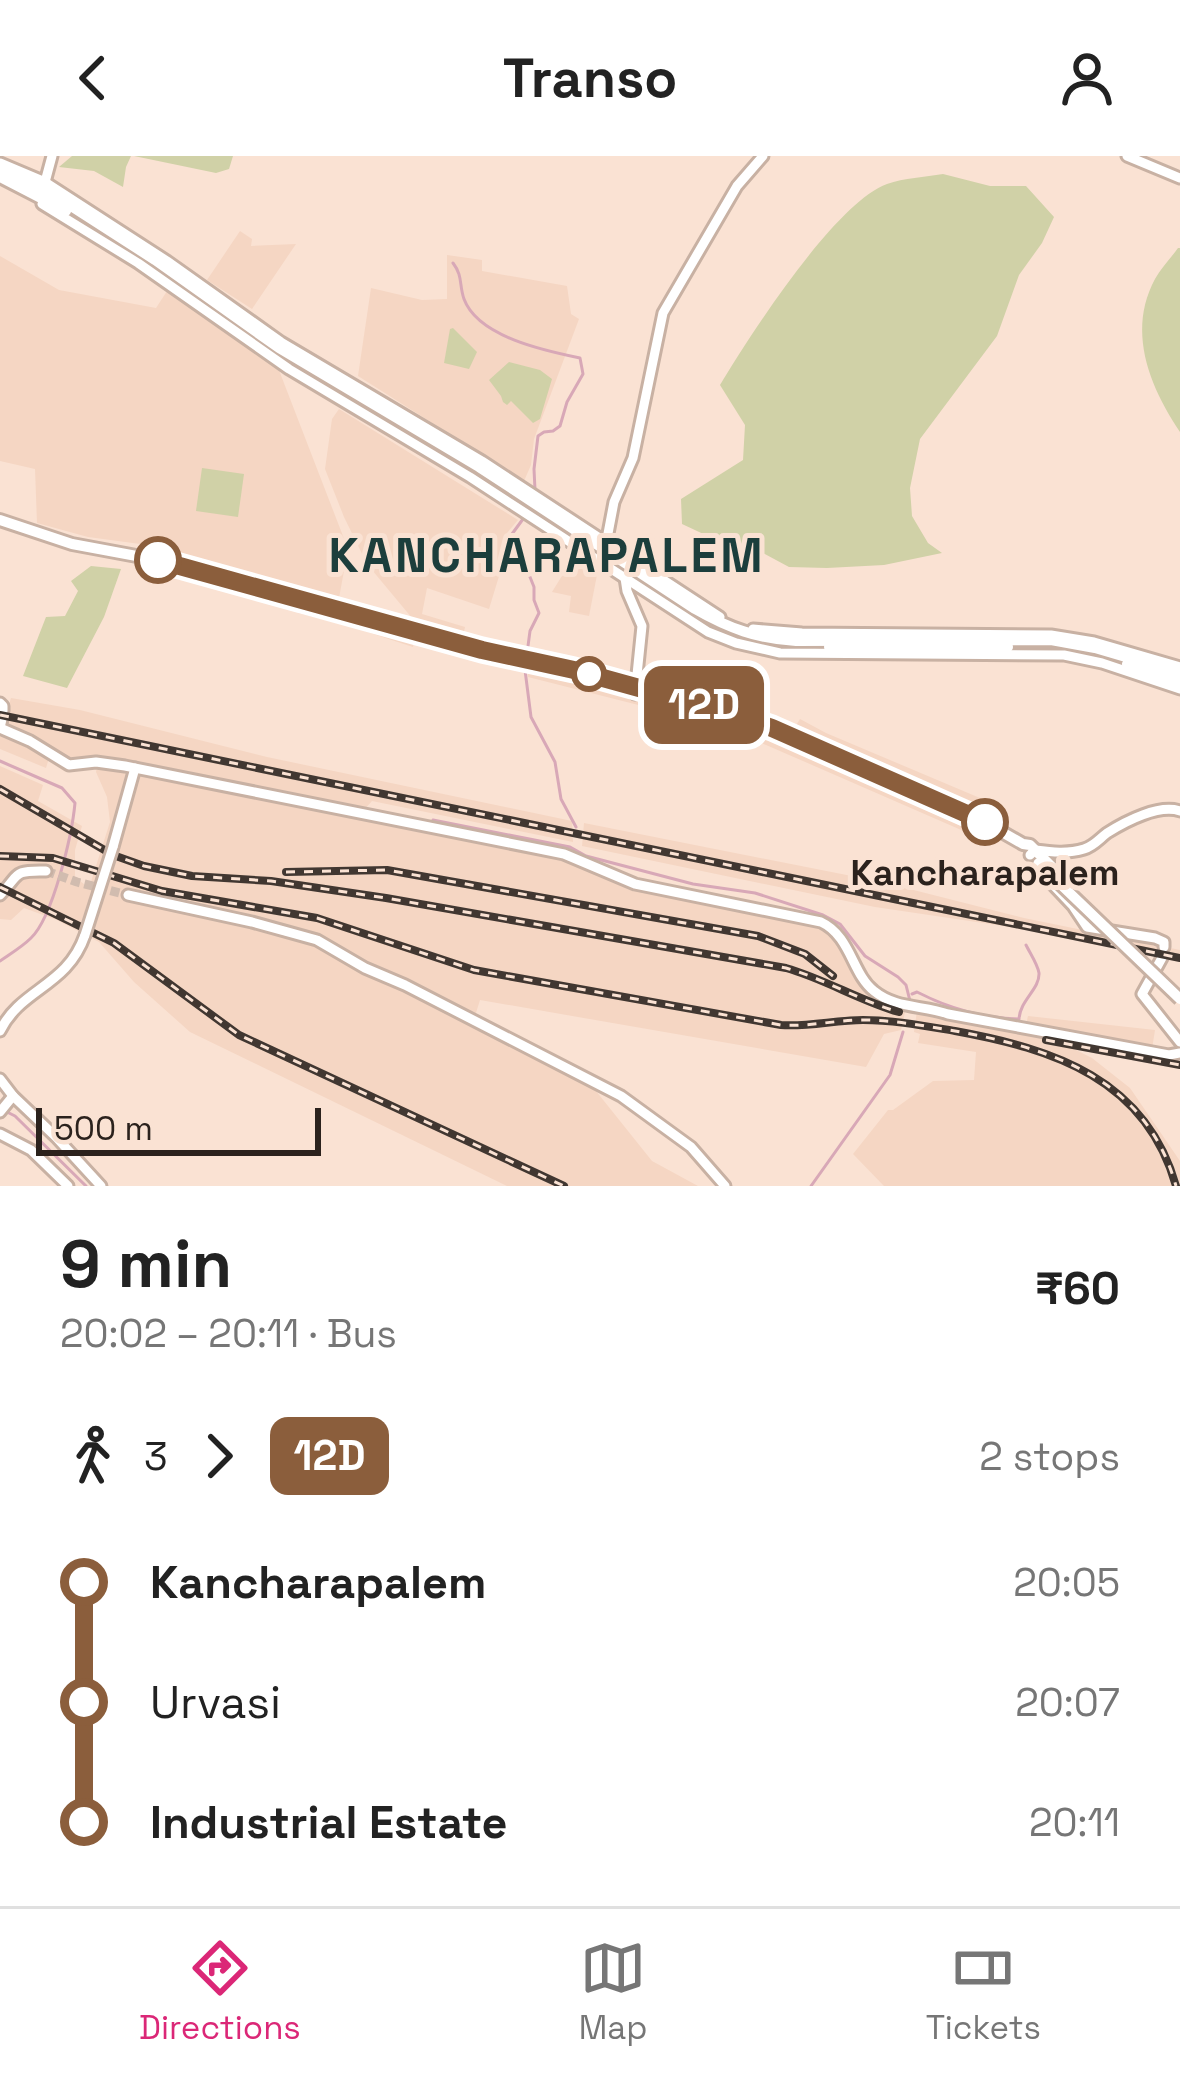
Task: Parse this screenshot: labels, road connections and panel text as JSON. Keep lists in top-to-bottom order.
{
  "districts": ["KANCHARAPALEM"],
  "places": ["Kancharapalem"],
  "lines": ["bus line 12D"],
  "scale_bar": "500 m",
  "page": {
    "header": "Transo",
    "on_map": "12D",
    "scale": "500 m",
    "heading": ["9 min", "20:02 – 20:11 · Bus", "₹60"],
    "legs": ["3", "12D", "2 stops"],
    "list": [
      {
        "name": "Kancharapalem",
        "value": "20:05"
      },
      {
        "name": "Urvasi",
        "value": "20:07"
      },
      {
        "name": "Industrial Estate",
        "value": "20:11"
      }
    ],
    "tabs": ["Directions", "Map", "Tickets"]
  }
}
